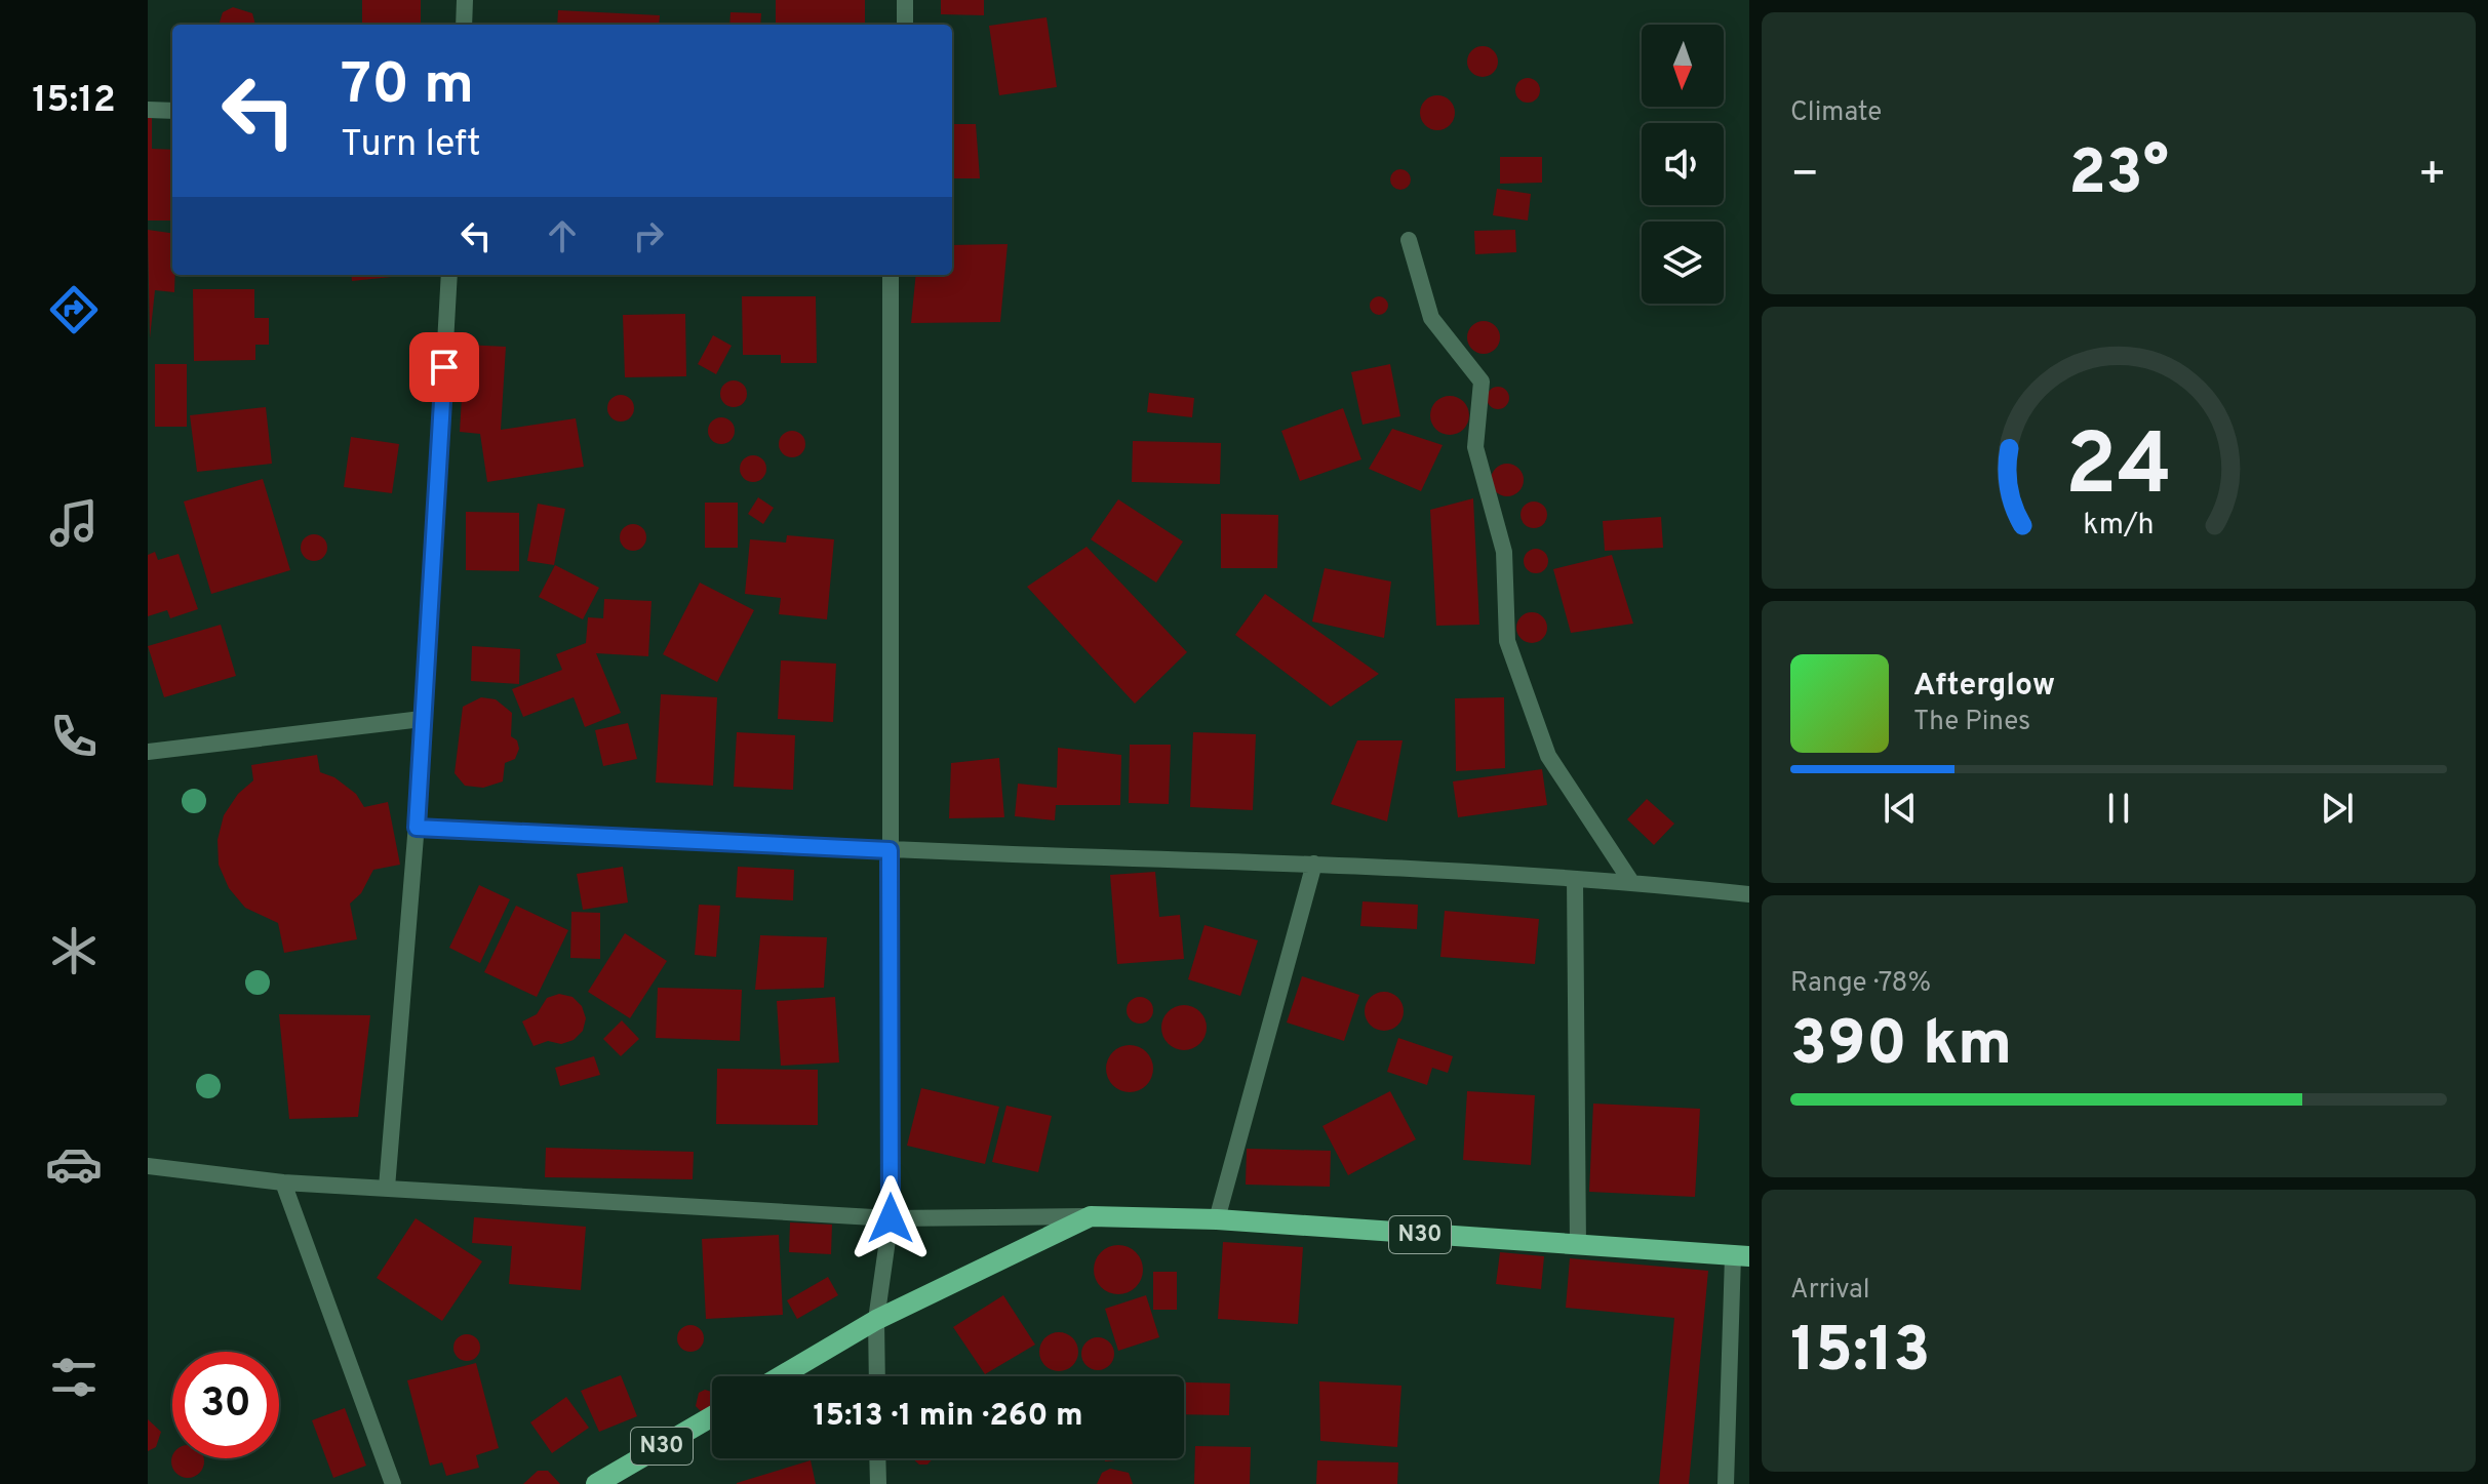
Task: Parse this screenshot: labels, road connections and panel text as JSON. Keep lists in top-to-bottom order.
{
  "streets": {
    "main road": ["N30"]
  },
  "north": "bottom",
  "page": {
    "tabs": "15:12",
    "tile": [
      "Climate",
      ["Range · 78%", "390 km"],
      ["Arrival", "15:13"]
    ],
    "turn": ["70 m", "Turn left"],
    "heat": ["−", "23°", "+"],
    "song": ["Afterglow", "The Pines"],
    "limit": "30",
    "trip": "15:13 · 1 min · 260 m",
    "gauge": ["24", "km/h"]
  }
}
